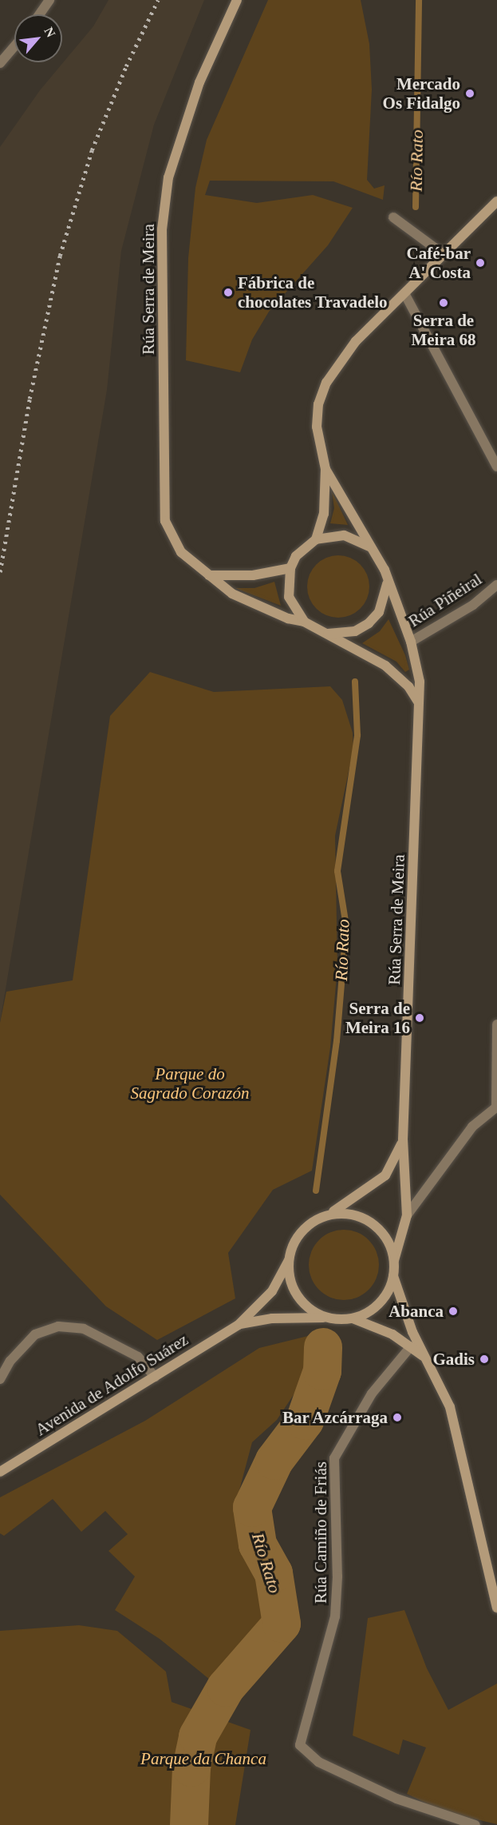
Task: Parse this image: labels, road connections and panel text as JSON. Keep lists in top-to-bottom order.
{
  "streets": {
    "street": [
      "Rúa Serra de Meira",
      "Rúa Piñeiral",
      "Avenida de Adolfo Suárez",
      "Rúa Camiño de Friás"
    ]
  },
  "crossings": [
    ["Rúa Serra de Meira", "Rúa Piñeiral"],
    ["Rúa Serra de Meira", "Avenida de Adolfo Suárez"]
  ],
  "water": ["Río Rato"],
  "parks": ["Parque do Sagrado Corazón", "Parque da Chanca"],
  "places": [
    "Mercado Os Fidalgo",
    "Café-bar A' Costa",
    "Fábrica de chocolates Travadelo",
    "Serra de Meira 68",
    "Serra de Meira 16",
    "Abanca",
    "Gadis",
    "Bar Azcárraga"
  ],
  "north": "top right"
}
